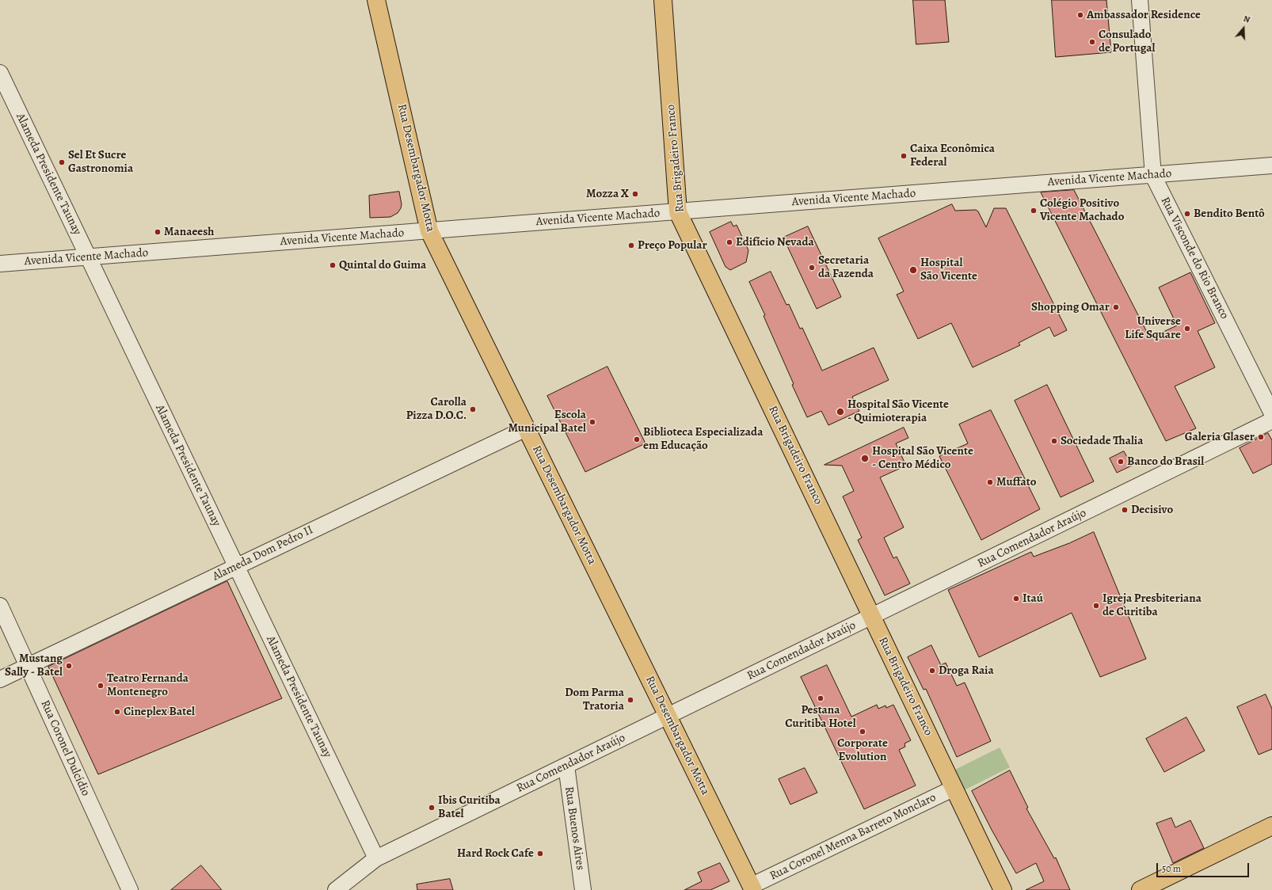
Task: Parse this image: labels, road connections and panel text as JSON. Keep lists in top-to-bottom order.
{
  "streets": {
    "main road": ["Rua Brigadeiro Franco", "Rua Desembargador Motta"],
    "street": [
      "Alameda Presidente Taunay",
      "Avenida Vicente Machado",
      "Rua Visconde do Rio Branco",
      "Rua Comendador Araújo",
      "Alameda Dom Pedro II",
      "Rua Coronel Dulcídio",
      "Rua Buenos Aires",
      "Rua Coronel Menna Barreto Monclaro"
    ]
  },
  "crossings": [
    ["Rua Brigadeiro Franco", "Avenida Vicente Machado"],
    ["Rua Brigadeiro Franco", "Rua Comendador Araújo"],
    ["Rua Brigadeiro Franco", "Rua Coronel Menna Barreto Monclaro"],
    ["Rua Desembargador Motta", "Avenida Vicente Machado"],
    ["Rua Desembargador Motta", "Rua Comendador Araújo"],
    ["Rua Desembargador Motta", "Alameda Dom Pedro II"],
    ["Rua Desembargador Motta", "Rua Coronel Menna Barreto Monclaro"],
    ["Alameda Presidente Taunay", "Avenida Vicente Machado"],
    ["Alameda Presidente Taunay", "Rua Comendador Araújo"],
    ["Alameda Presidente Taunay", "Alameda Dom Pedro II"],
    ["Avenida Vicente Machado", "Rua Visconde do Rio Branco"],
    ["Rua Comendador Araújo", "Rua Buenos Aires"],
    ["Alameda Dom Pedro II", "Rua Coronel Dulcídio"]
  ],
  "places": [
    "Ambassador Residence",
    "Consulado de Portugal",
    "Caixa Econômica Federal",
    "Sel Et Sucre Gastronomia",
    "Mozza X",
    "Colégio Positivo Vicente Machado",
    "Bendito Bentô",
    "Manaeesh",
    "Edifício Nevada",
    "Preço Popular",
    "Quintal do Guima",
    "Secretaria da Fazenda",
    "Hospital São Vicente",
    "Shopping Omar",
    "Universe Life Square",
    "Carolla Pizza D.O.C.",
    "Hospital São Vicente - Quimioterapia",
    "Escola Municipal Batel",
    "Galeria Glaser",
    "Biblioteca Especializada em Educação",
    "Sociedade Thalia",
    "Hospital São Vicente - Centro Médico",
    "Banco do Brasil",
    "Muffato",
    "Decisivo",
    "Itaú",
    "Igreja Presbiteriana de Curitiba",
    "Mustang Sally - Batel",
    "Droga Raia",
    "Teatro Fernanda Montenegro",
    "Pestana Curitiba Hotel",
    "Dom Parma Tratoria",
    "Cineplex Batel",
    "Corporate Evolution",
    "Ibis Curitiba Batel",
    "Hard Rock Cafe"
  ],
  "scale_bar": "50 m",
  "north": "top"
}
